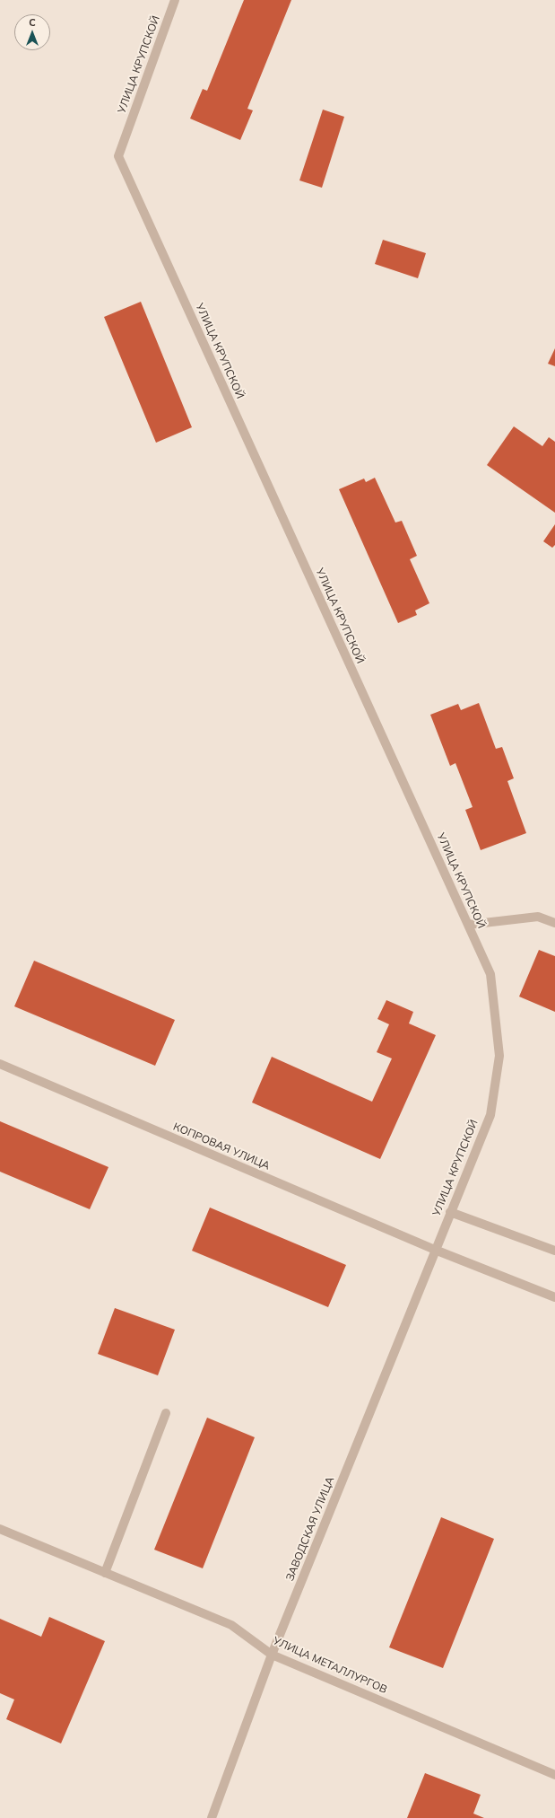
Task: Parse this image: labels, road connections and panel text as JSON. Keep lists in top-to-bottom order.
{
  "streets": {
    "street": [
      "УЛИЦА КРУПСКОЙ",
      "КОПРОВАЯ УЛИЦА",
      "ЗАВОДСКАЯ УЛИЦА",
      "УЛИЦА МЕТАЛЛУРГОВ"
    ]
  },
  "crossings": [
    ["УЛИЦА КРУПСКОЙ", "КОПРОВАЯ УЛИЦА"],
    ["УЛИЦА КРУПСКОЙ", "ЗАВОДСКАЯ УЛИЦА"],
    ["КОПРОВАЯ УЛИЦА", "ЗАВОДСКАЯ УЛИЦА"],
    ["ЗАВОДСКАЯ УЛИЦА", "УЛИЦА МЕТАЛЛУРГОВ"]
  ],
  "north": "top"
}
